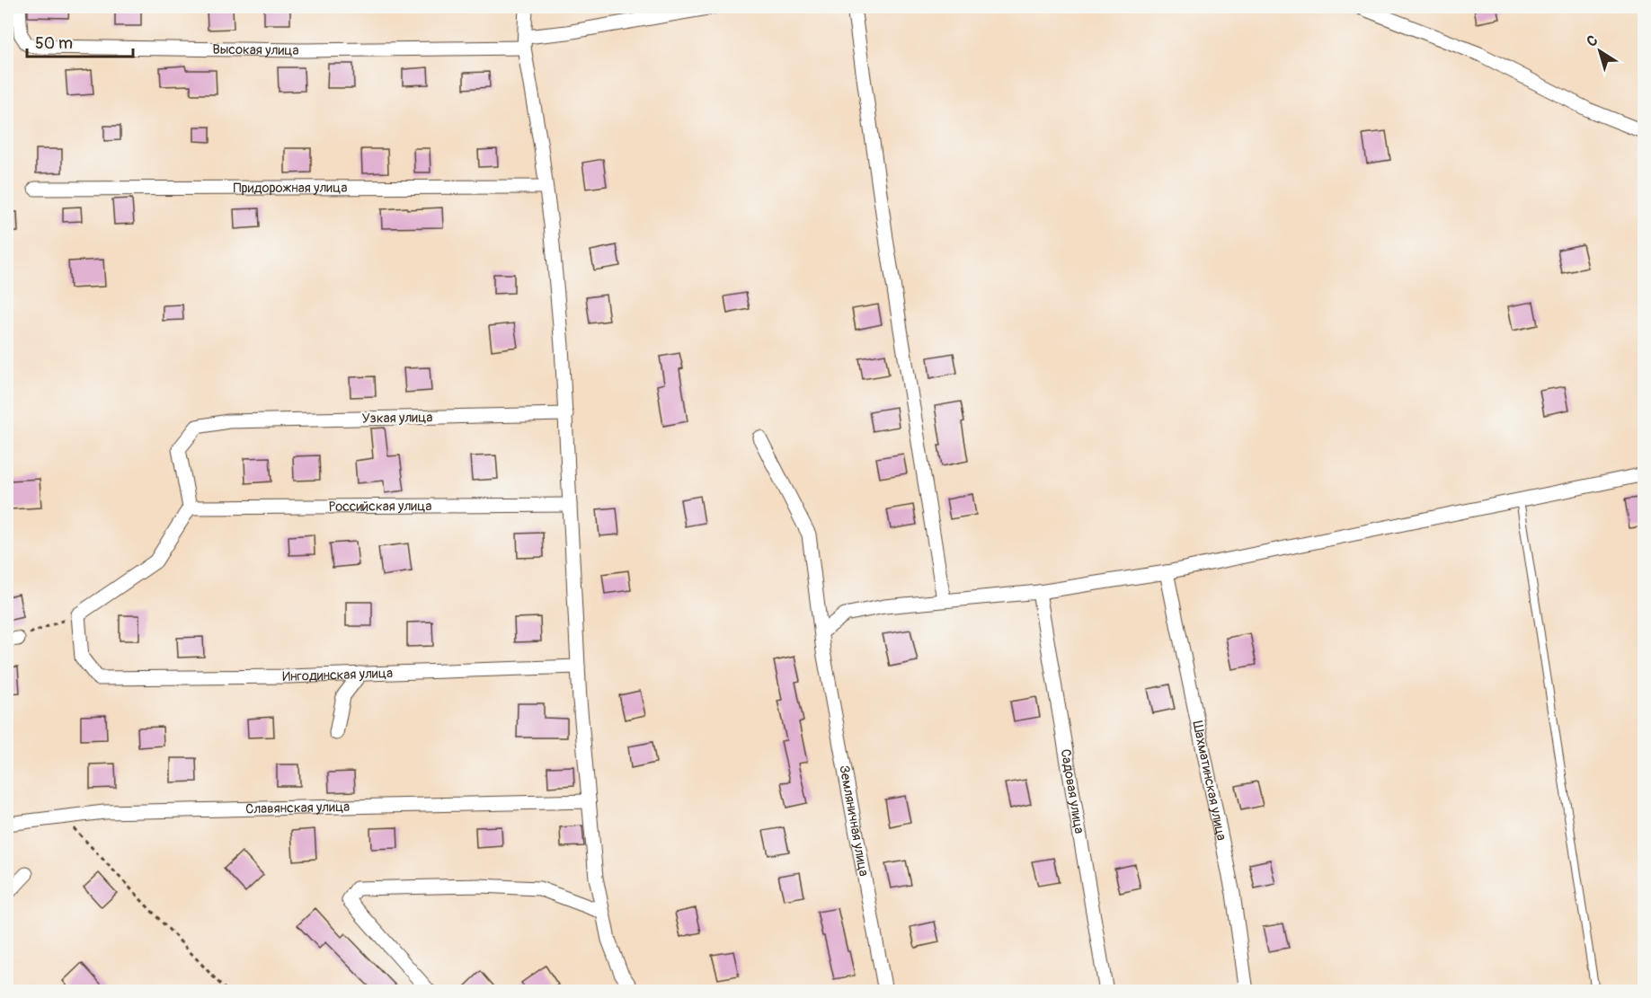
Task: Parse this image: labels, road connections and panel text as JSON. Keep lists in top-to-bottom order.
{
  "streets": {
    "street": [
      "Высокая улица",
      "Придорожная улица",
      "Узкая улица",
      "Российская улица",
      "Ингодинская улица",
      "Шахматинская улица",
      "Садовая улица",
      "Славянская улица",
      "Земляничная улица"
    ]
  },
  "crossings": [
    ["Узкая улица", "Российская улица"]
  ],
  "scale_bar": "50 m",
  "north": "top left"
}
